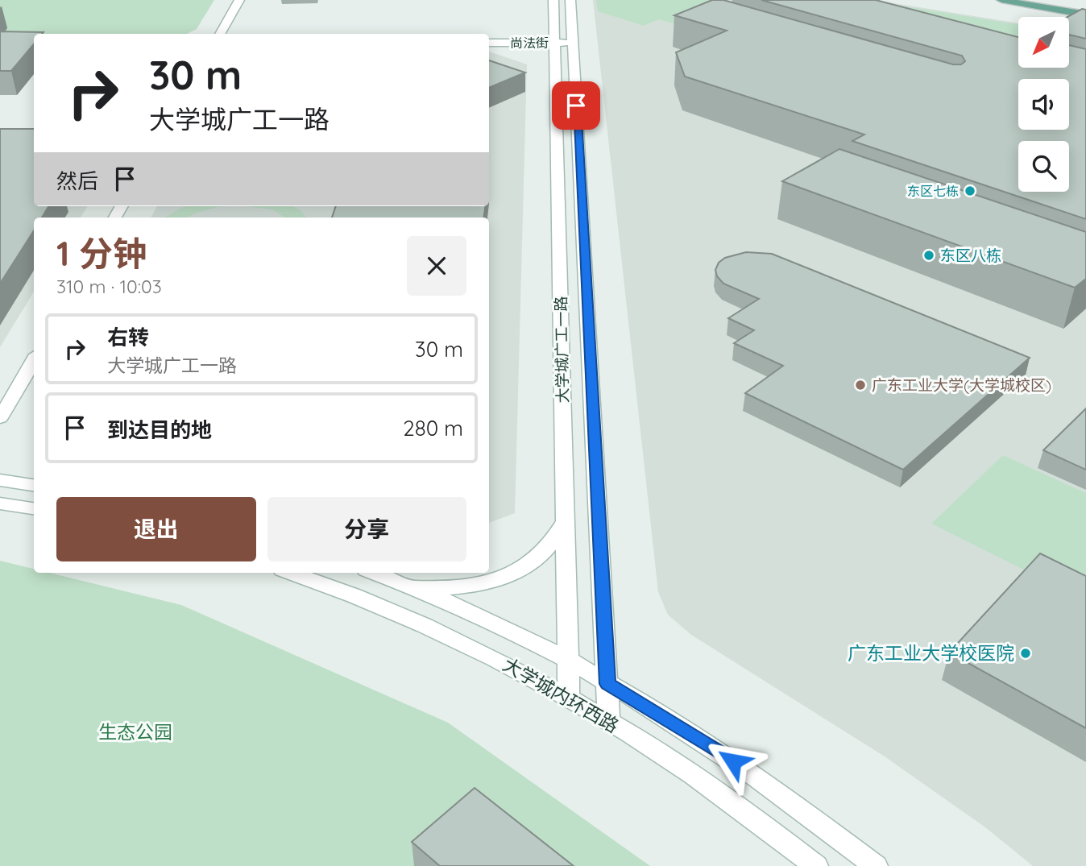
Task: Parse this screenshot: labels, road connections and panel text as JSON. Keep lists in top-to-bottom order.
{
  "streets": {
    "main road": ["尚法街", "大学城广工一路", "大学城内环西路"]
  },
  "crossings": [
    ["尚法街", "大学城广工一路"],
    ["大学城广工一路", "大学城内环西路"]
  ],
  "parks": ["生态公园"],
  "places": [
    "东区七栋",
    "东区八栋",
    "广东工业大学(大学城校区)",
    "广东工业大学校医院"
  ],
  "north": "bottom left",
  "page": {
    "turn": ["30 m", "大学城广工一路"],
    "then": "然后",
    "heading": ["1 分钟", "310 m · 10:03"],
    "list": [
      {
        "name": "右转",
        "note": "大学城广工一路",
        "value": "30 m"
      },
      {
        "name": "到达目的地",
        "value": "280 m"
      }
    ],
    "buttons": ["退出", "分享"]
  }
}
